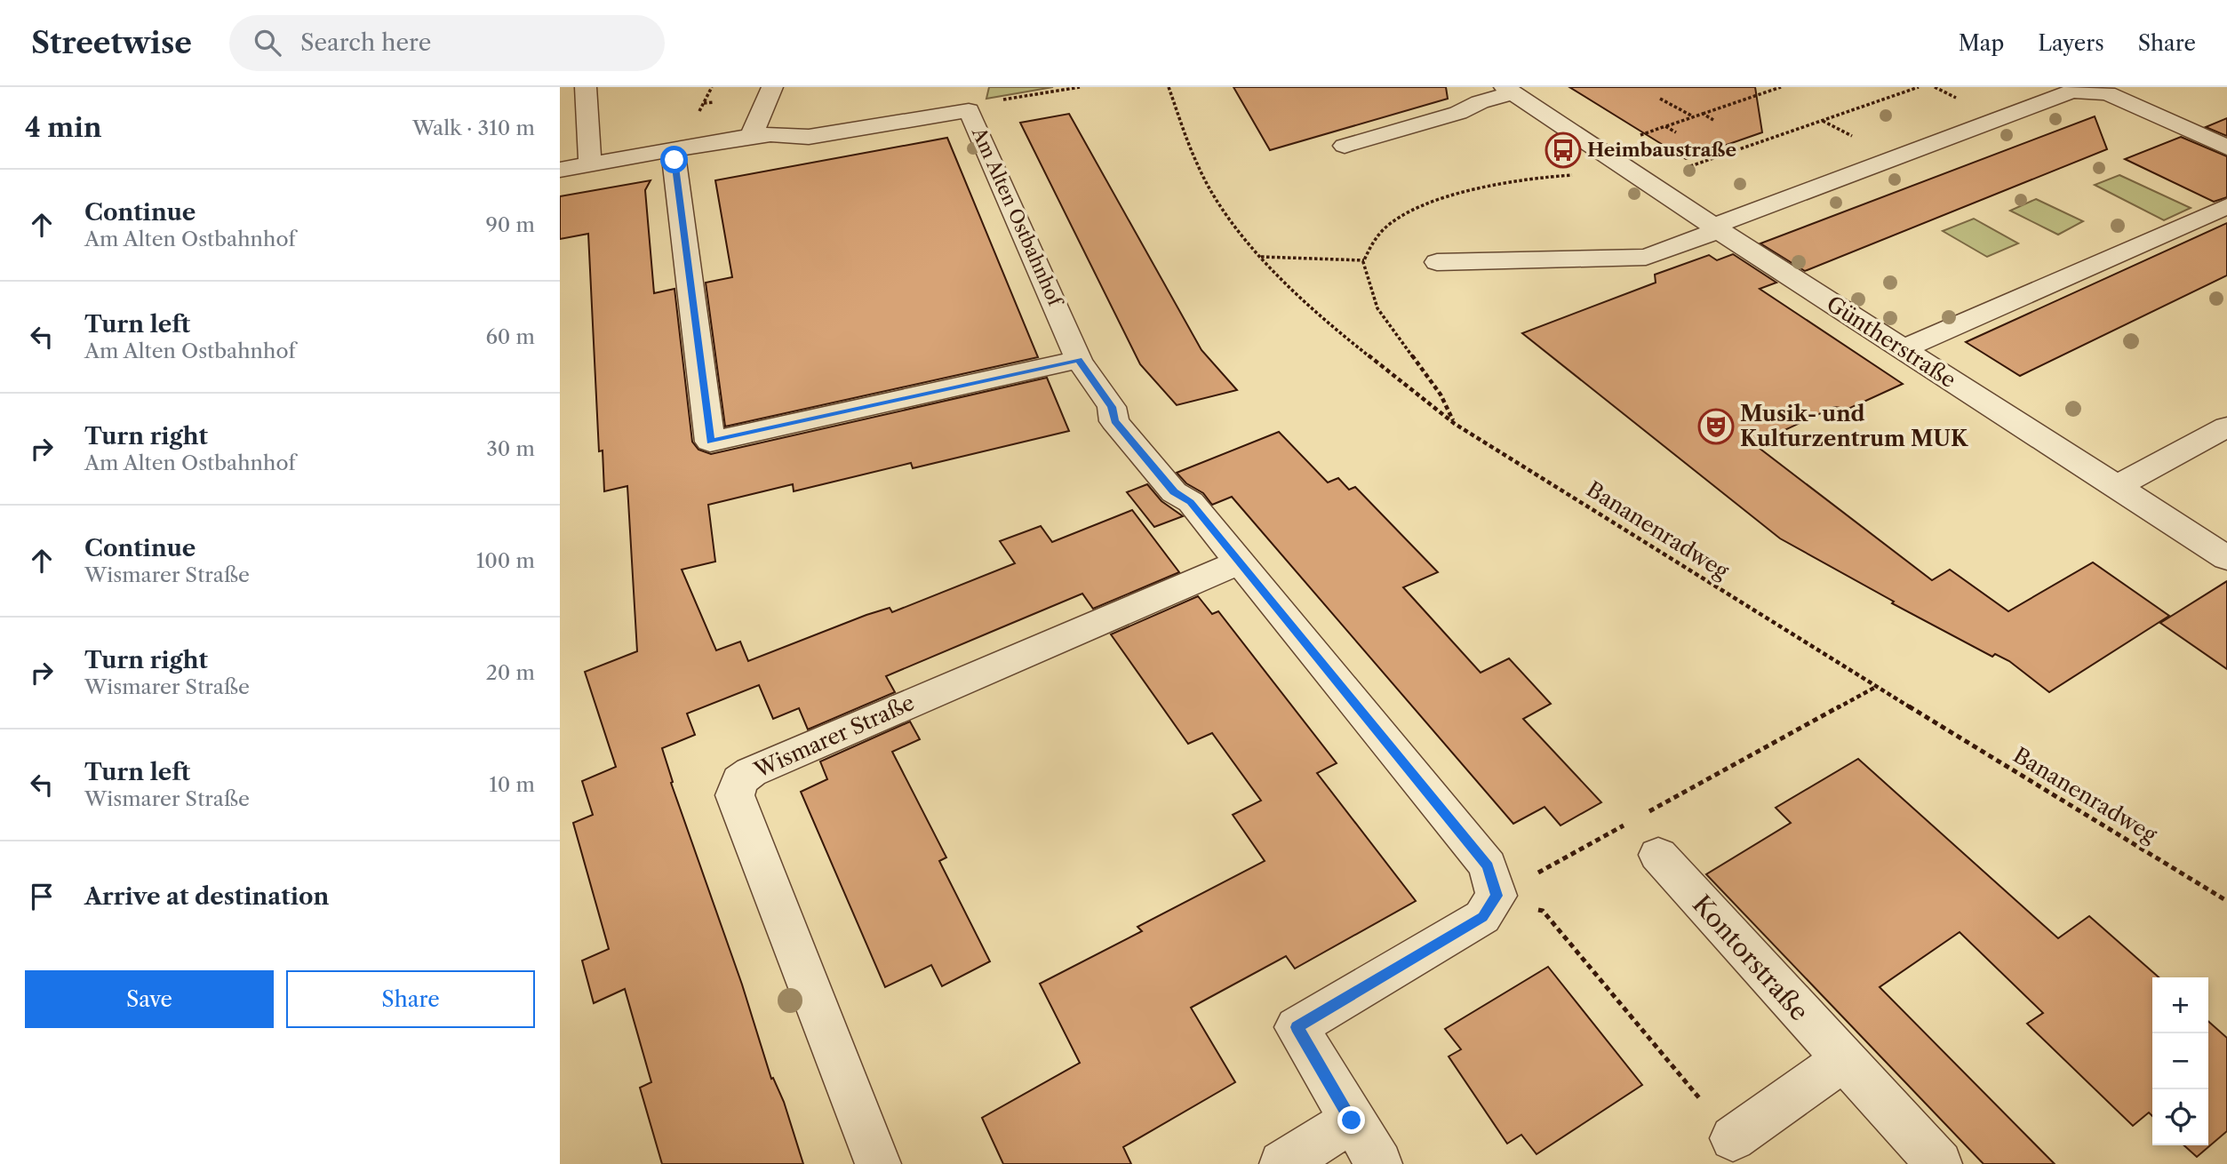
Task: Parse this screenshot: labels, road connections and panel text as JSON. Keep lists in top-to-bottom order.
{
  "streets": {
    "street": [
      "Am Alten Ostbahnhof",
      "Güntherstraße",
      "Wismarer Straße",
      "Kontorstraße"
    ],
    "path": ["Bananenradweg"]
  },
  "crossings": [
    ["Am Alten Ostbahnhof", "Wismarer Straße"]
  ],
  "places": {
    "bus stop": ["Heimbaustraße"],
    "theatre": ["Musik- und Kulturzentrum MUK"]
  },
  "page": {
    "header": "Streetwise",
    "search": "Search here",
    "nav": ["Map", "Layers", "Share"],
    "heading": ["4 min", "Walk · 310 m"],
    "list": [
      ["Continue", "Am Alten Ostbahnhof", "90 m"],
      ["Turn left", "Am Alten Ostbahnhof", "60 m"],
      ["Turn right", "Am Alten Ostbahnhof", "30 m"],
      ["Continue", "Wismarer Straße", "100 m"],
      ["Turn right", "Wismarer Straße", "20 m"],
      ["Turn left", "Wismarer Straße", "10 m"],
      "Arrive at destination"
    ],
    "buttons": ["Save", "Share"],
    "map_buttons": ["+", "−"]
  }
}
